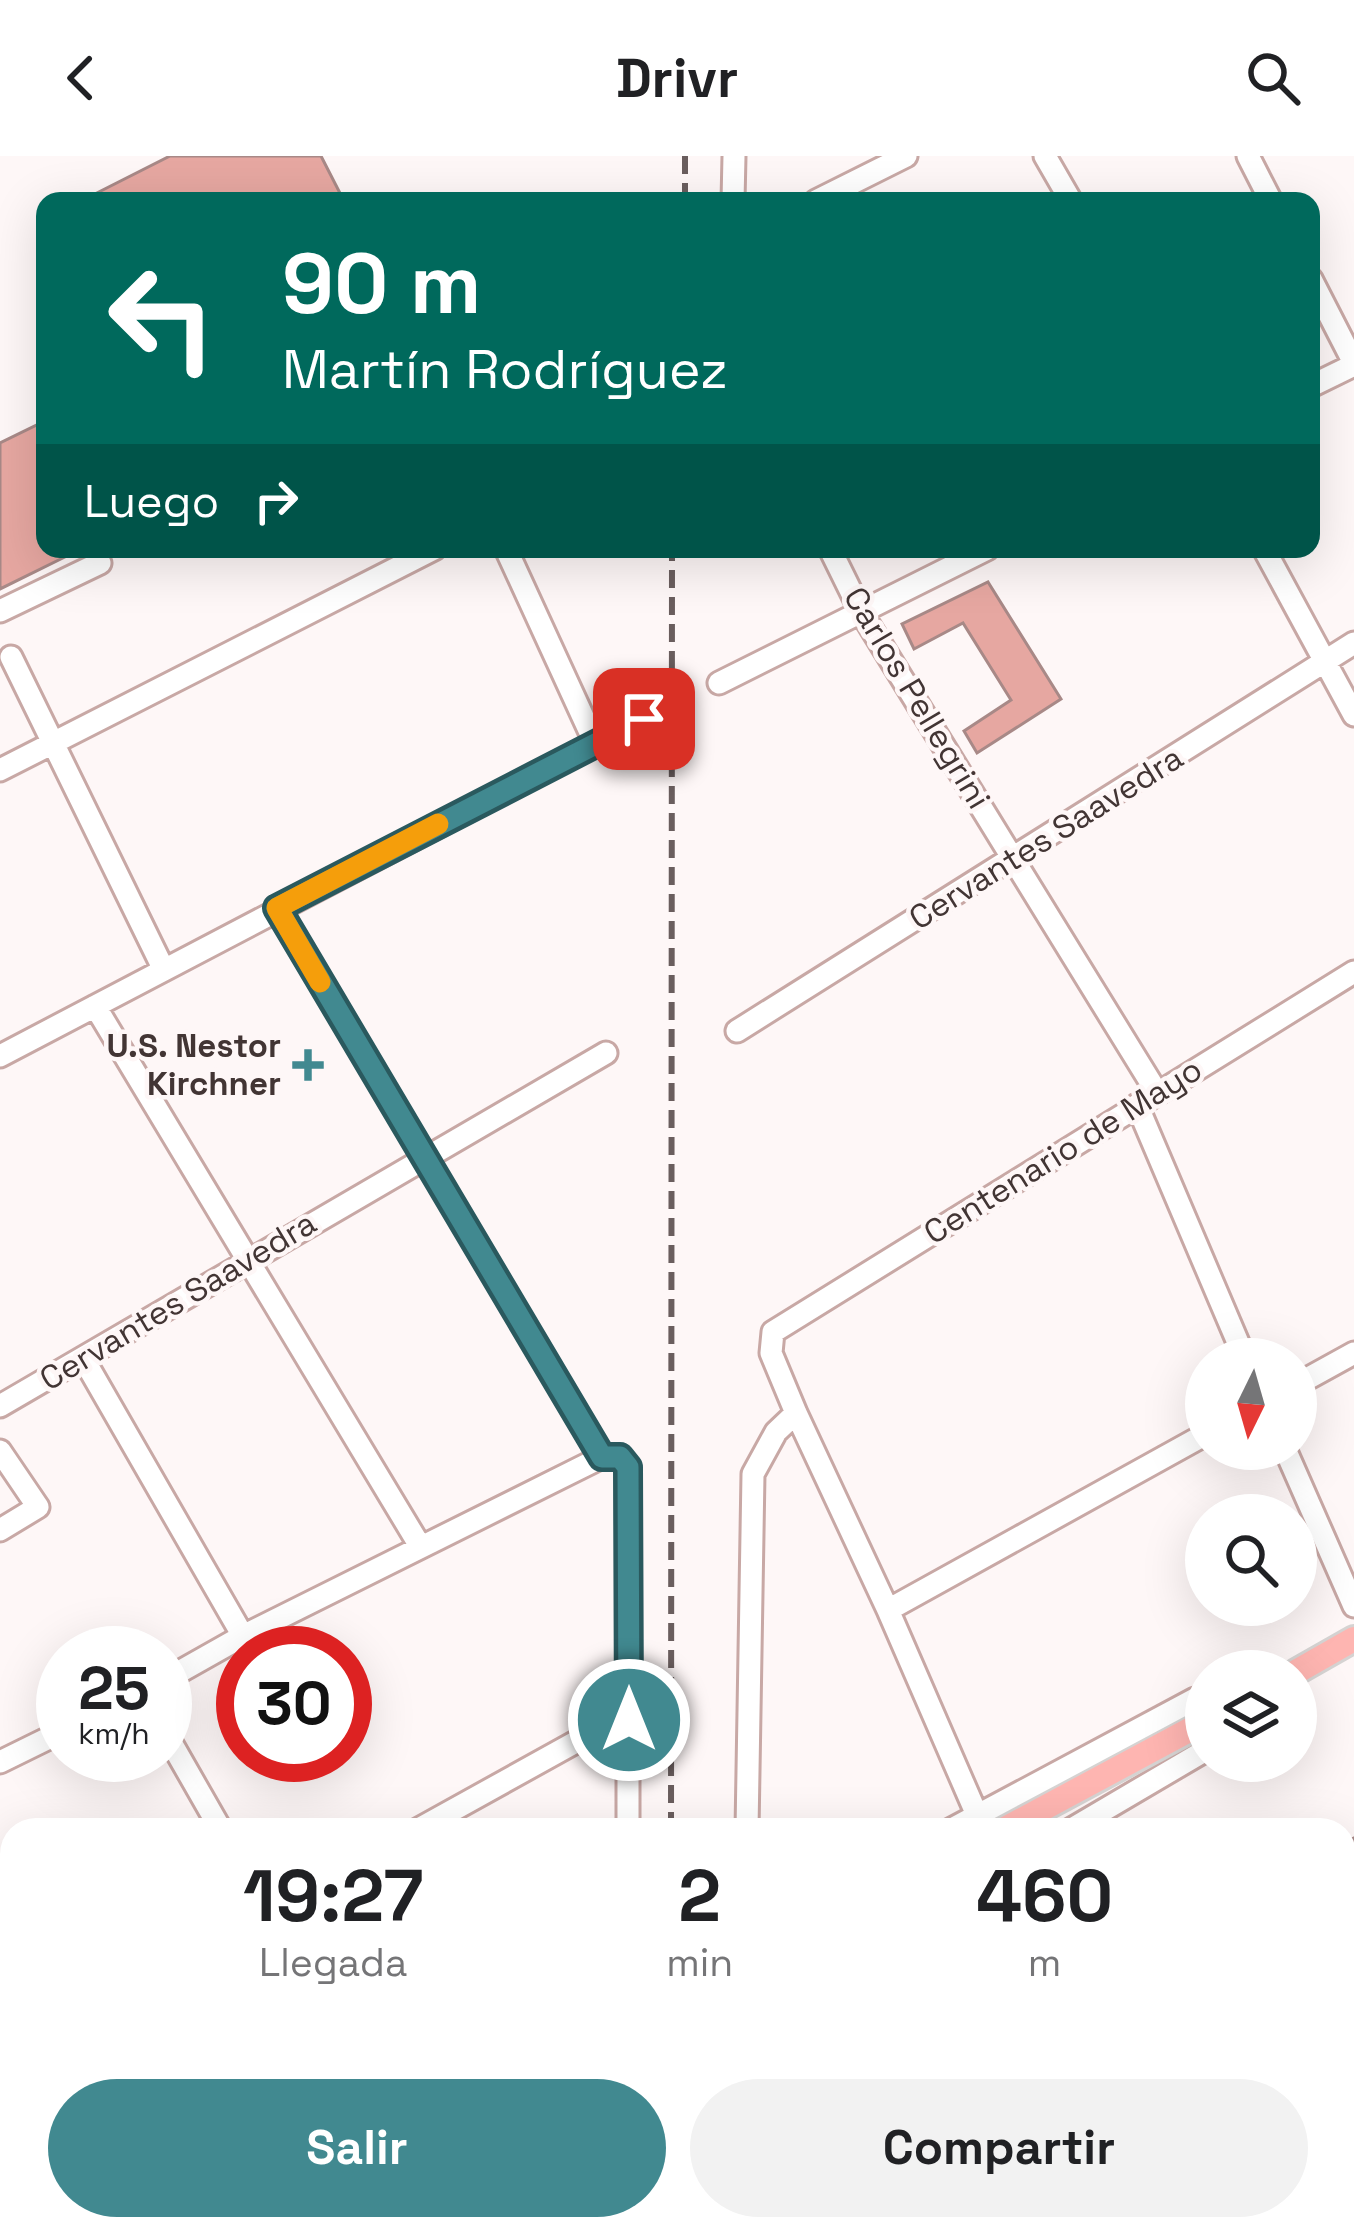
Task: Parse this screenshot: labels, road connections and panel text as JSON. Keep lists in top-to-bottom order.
{
  "streets": {
    "street": ["Carlos Pellegrini", "Cervantes Saavedra", "Centenario de Mayo"]
  },
  "crossings": [
    ["Carlos Pellegrini", "Cervantes Saavedra"],
    ["Carlos Pellegrini", "Centenario de Mayo"]
  ],
  "places": {
    "health": ["U.S. Nestor Kirchner"]
  },
  "north": "bottom",
  "page": {
    "header": "Drivr",
    "turn": ["90 m", "Martín Rodríguez"],
    "then": "Luego",
    "speed": "25 km/h",
    "limit": "30",
    "eta": [
      "19:27",
      "Llegada",
      "2",
      "min",
      "460",
      "m"
    ],
    "buttons": ["Salir", "Compartir"]
  }
}
